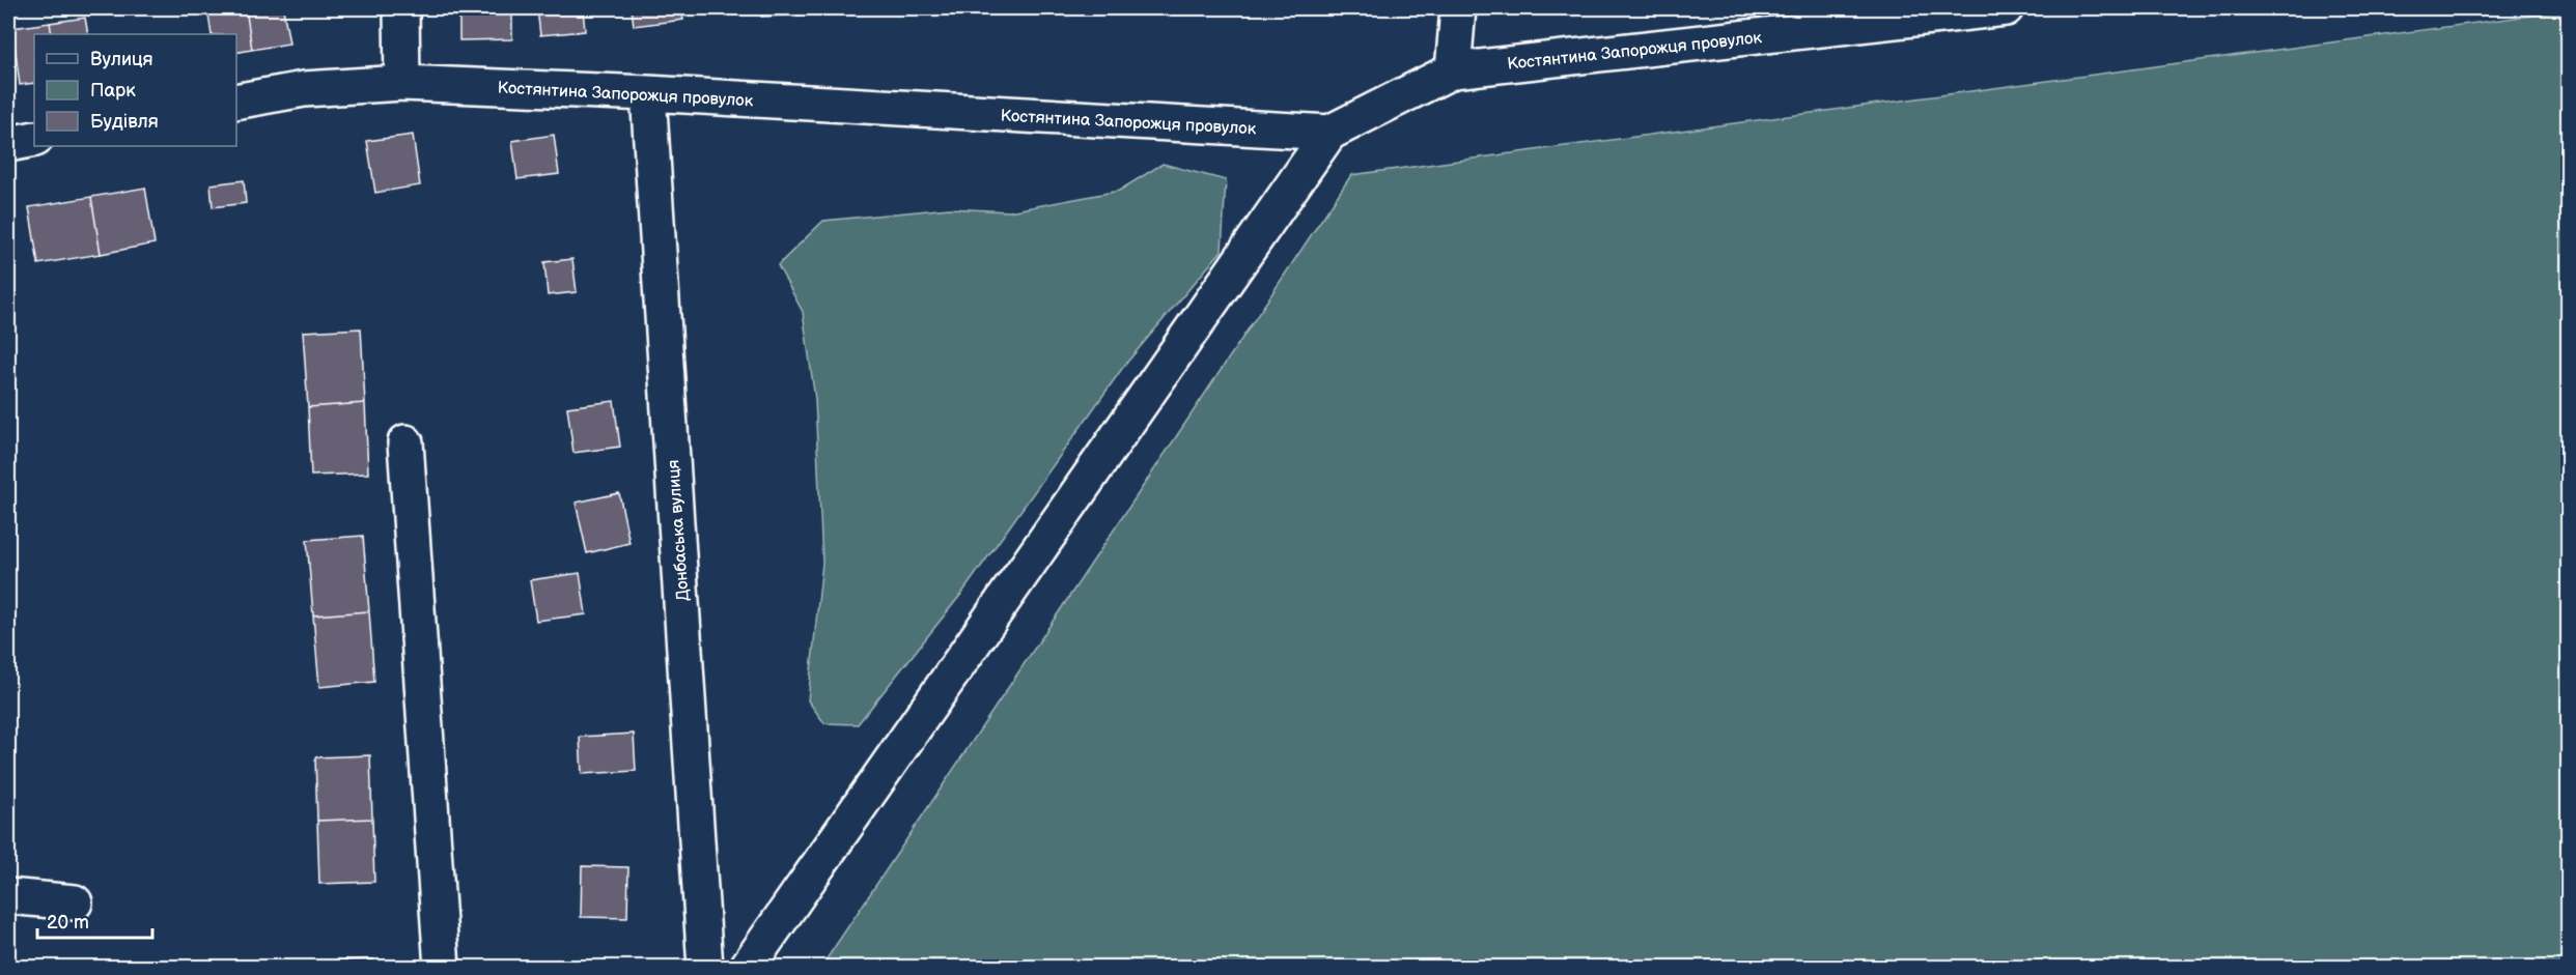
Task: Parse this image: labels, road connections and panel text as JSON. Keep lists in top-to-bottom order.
{
  "streets": {
    "street": ["Костянтина Запорожця провулок", "Донбаська вулиця"]
  },
  "crossings": [
    ["Костянтина Запорожця провулок", "Донбаська вулиця"]
  ],
  "legend": ["Вулиця", "Парк", "Будівля"],
  "scale_bar": "20 m"
}
